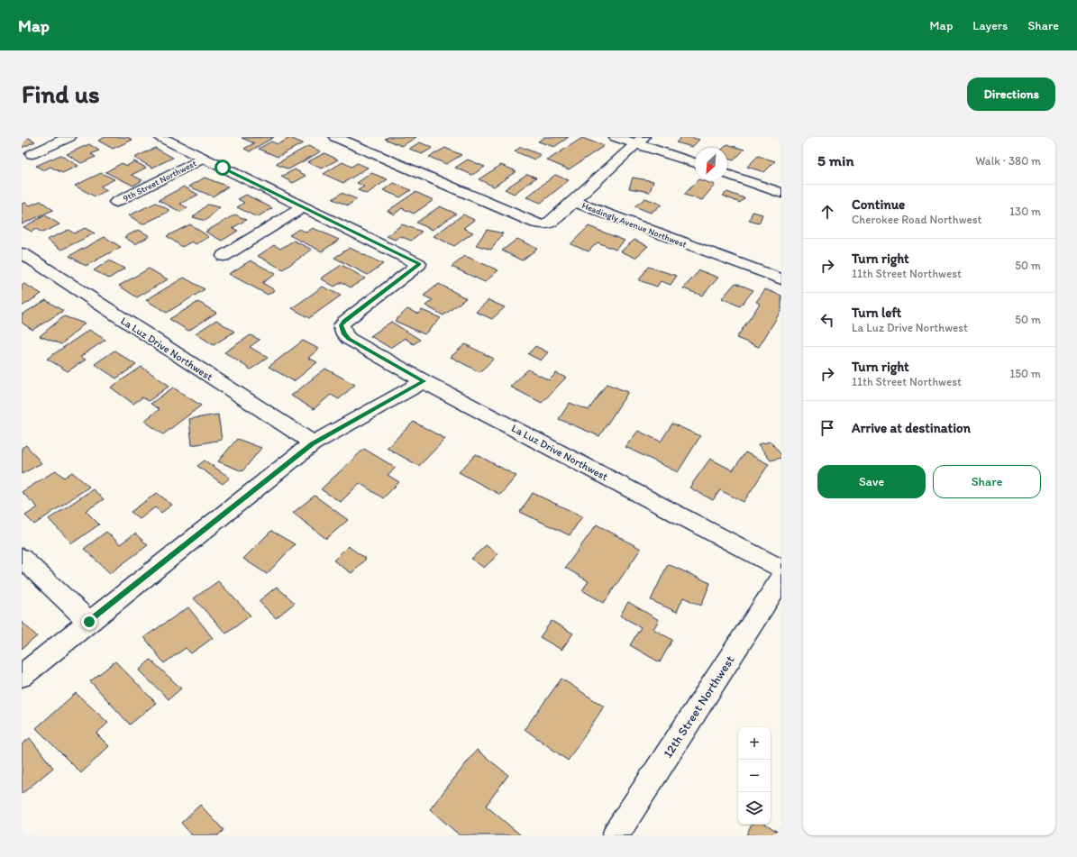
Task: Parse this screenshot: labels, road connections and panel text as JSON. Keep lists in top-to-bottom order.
{
  "streets": {
    "street": [
      "9th Street Northwest",
      "Headingly Avenue Northwest",
      "La Luz Drive Northwest",
      "12th Street Northwest"
    ]
  },
  "north": "bottom left",
  "page": {
    "header": "Map",
    "nav": ["Map", "Layers", "Share"],
    "buttons": [
      "Directions",
      ["Save", "Share"]
    ],
    "title": "Find us",
    "heading": ["5 min", "Walk · 380 m"],
    "list": [
      ["Continue", "Cherokee Road Northwest", "130 m"],
      ["Turn right", "11th Street Northwest", "50 m"],
      ["Turn left", "La Luz Drive Northwest", "50 m"],
      ["Turn right", "11th Street Northwest", "150 m"],
      "Arrive at destination"
    ],
    "map_buttons": ["+", "−"]
  }
}
